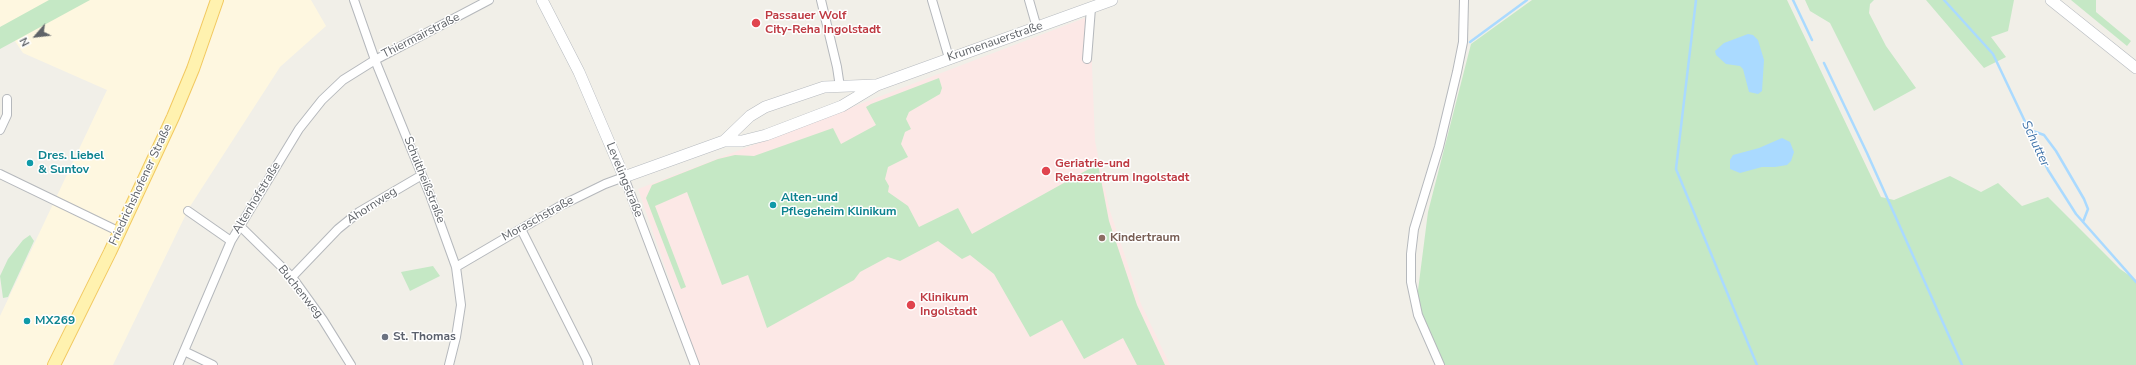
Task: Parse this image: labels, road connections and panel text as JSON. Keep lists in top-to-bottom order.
{
  "streets": {
    "main road": ["Friedrichshofener Straße"],
    "street": [
      "Thiermairstraße",
      "Krumenauerstraße",
      "Schultheißstraße",
      "Levelingstraße",
      "Altenhofstraße",
      "Ahornweg",
      "Moraschstraße",
      "Buchenweg"
    ]
  },
  "crossings": [
    ["Thiermairstraße", "Schultheißstraße"],
    ["Thiermairstraße", "Altenhofstraße"],
    ["Krumenauerstraße", "Levelingstraße"],
    ["Krumenauerstraße", "Moraschstraße"],
    ["Schultheißstraße", "Altenhofstraße"],
    ["Schultheißstraße", "Ahornweg"],
    ["Schultheißstraße", "Moraschstraße"],
    ["Levelingstraße", "Moraschstraße"],
    ["Altenhofstraße", "Buchenweg"],
    ["Ahornweg", "Buchenweg"]
  ],
  "water": ["Schutter"],
  "places": [
    "Passauer Wolf City-Reha Ingolstadt",
    "Dres. Liebel & Suntov",
    "Geriatrie-und Rehazentrum Ingolstadt",
    "Alten-und Pflegeheim Klinikum",
    "Kindertraum",
    "Klinikum Ingolstadt",
    "MX269",
    "St. Thomas"
  ],
  "north": "bottom left"
}
